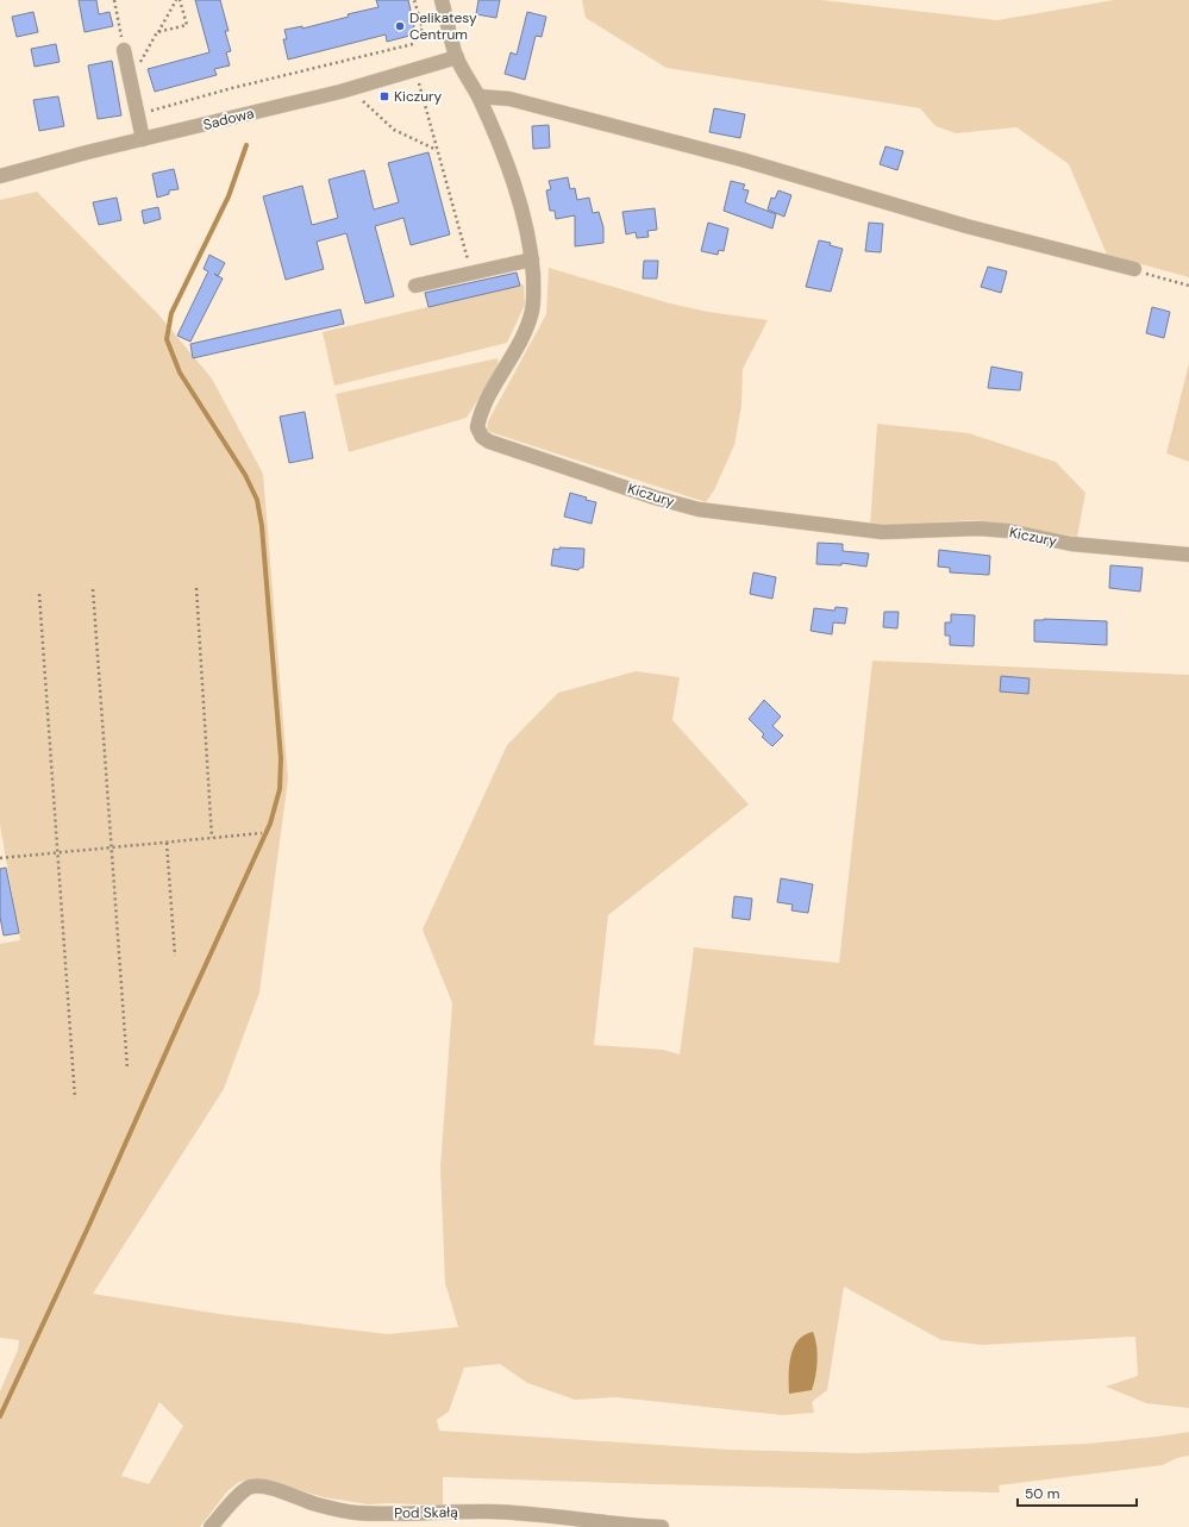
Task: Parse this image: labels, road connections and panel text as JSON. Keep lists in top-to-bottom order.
{
  "streets": {
    "street": ["Sadowa", "Kiczury", "Pod Skałą"]
  },
  "crossings": [
    ["Sadowa", "Kiczury"]
  ],
  "places": {
    "other": ["Delikatesy Centrum"],
    "transit": ["Kiczury"]
  },
  "scale_bar": "50 m"
}
